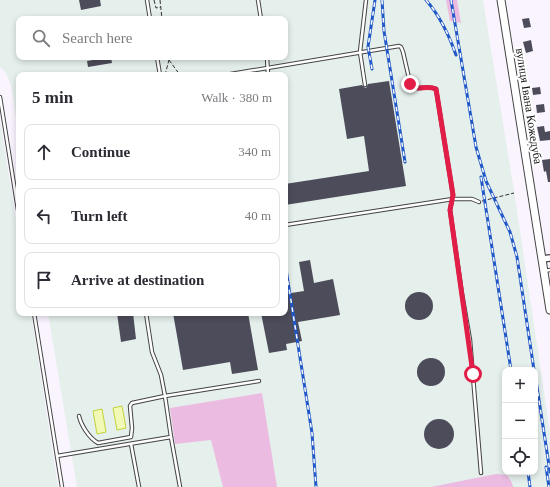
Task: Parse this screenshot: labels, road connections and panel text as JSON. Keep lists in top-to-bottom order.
{
  "streets": {
    "street": ["вулиця Івана Кожедуба"]
  },
  "page": {
    "search": "Search here",
    "heading": ["5 min", "Walk · 380 m"],
    "list": [
      ["Continue", "340 m"],
      ["Turn left", "40 m"],
      "Arrive at destination"
    ],
    "map_buttons": ["+", "−"]
  }
}
